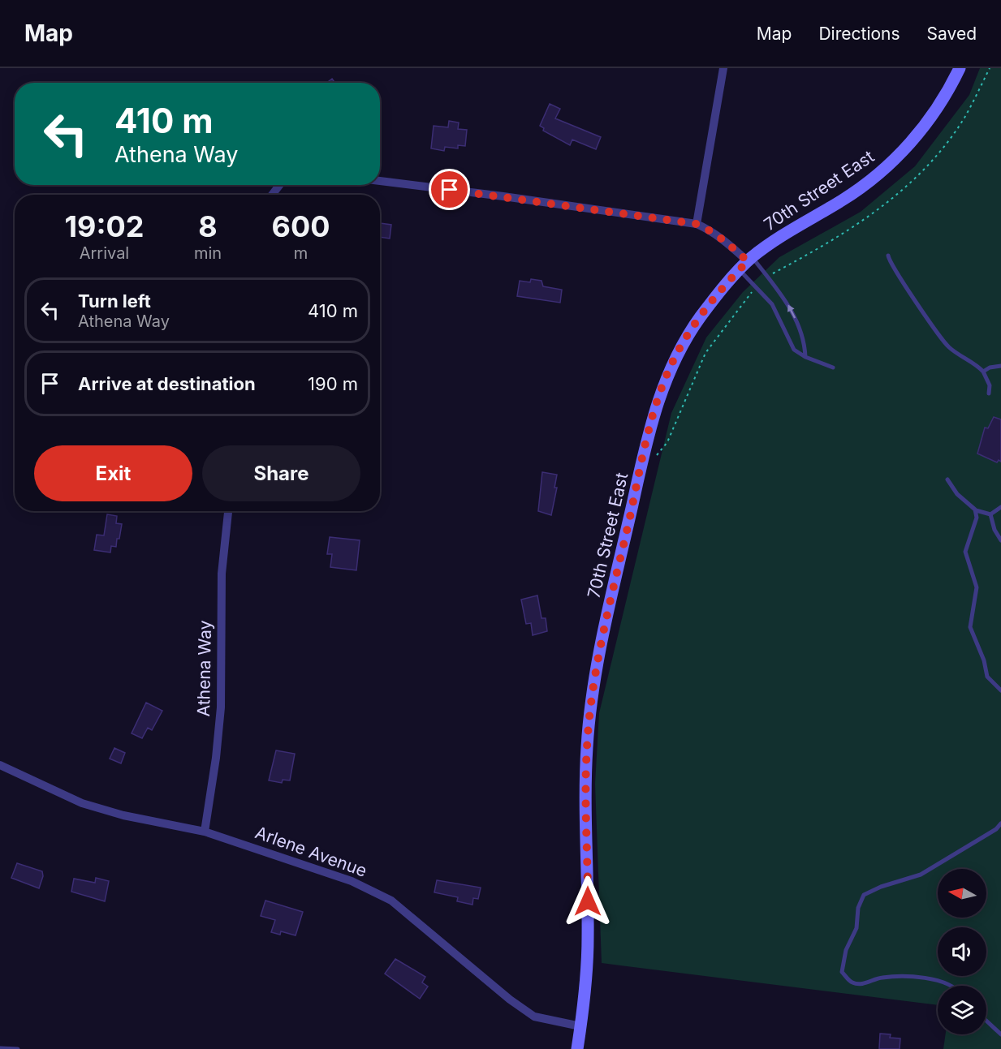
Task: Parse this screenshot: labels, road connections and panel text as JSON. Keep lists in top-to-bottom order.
{
  "streets": {
    "main road": ["70th Street East"],
    "street": ["Athena Way", "Arlene Avenue"]
  },
  "crossings": [
    ["70th Street East", "Arlene Avenue"],
    ["Athena Way", "Arlene Avenue"]
  ],
  "north": "left",
  "page": {
    "header": "Map",
    "nav": ["Map", "Directions", "Saved"],
    "turn": ["410 m", "Athena Way"],
    "eta": [
      "19:02",
      "Arrival",
      "8",
      "min",
      "600",
      "m"
    ],
    "list": [
      {
        "name": "Turn left",
        "note": "Athena Way",
        "value": "410 m"
      },
      {
        "name": "Arrive at destination",
        "value": "190 m"
      }
    ],
    "buttons": ["Exit", "Share"]
  }
}
